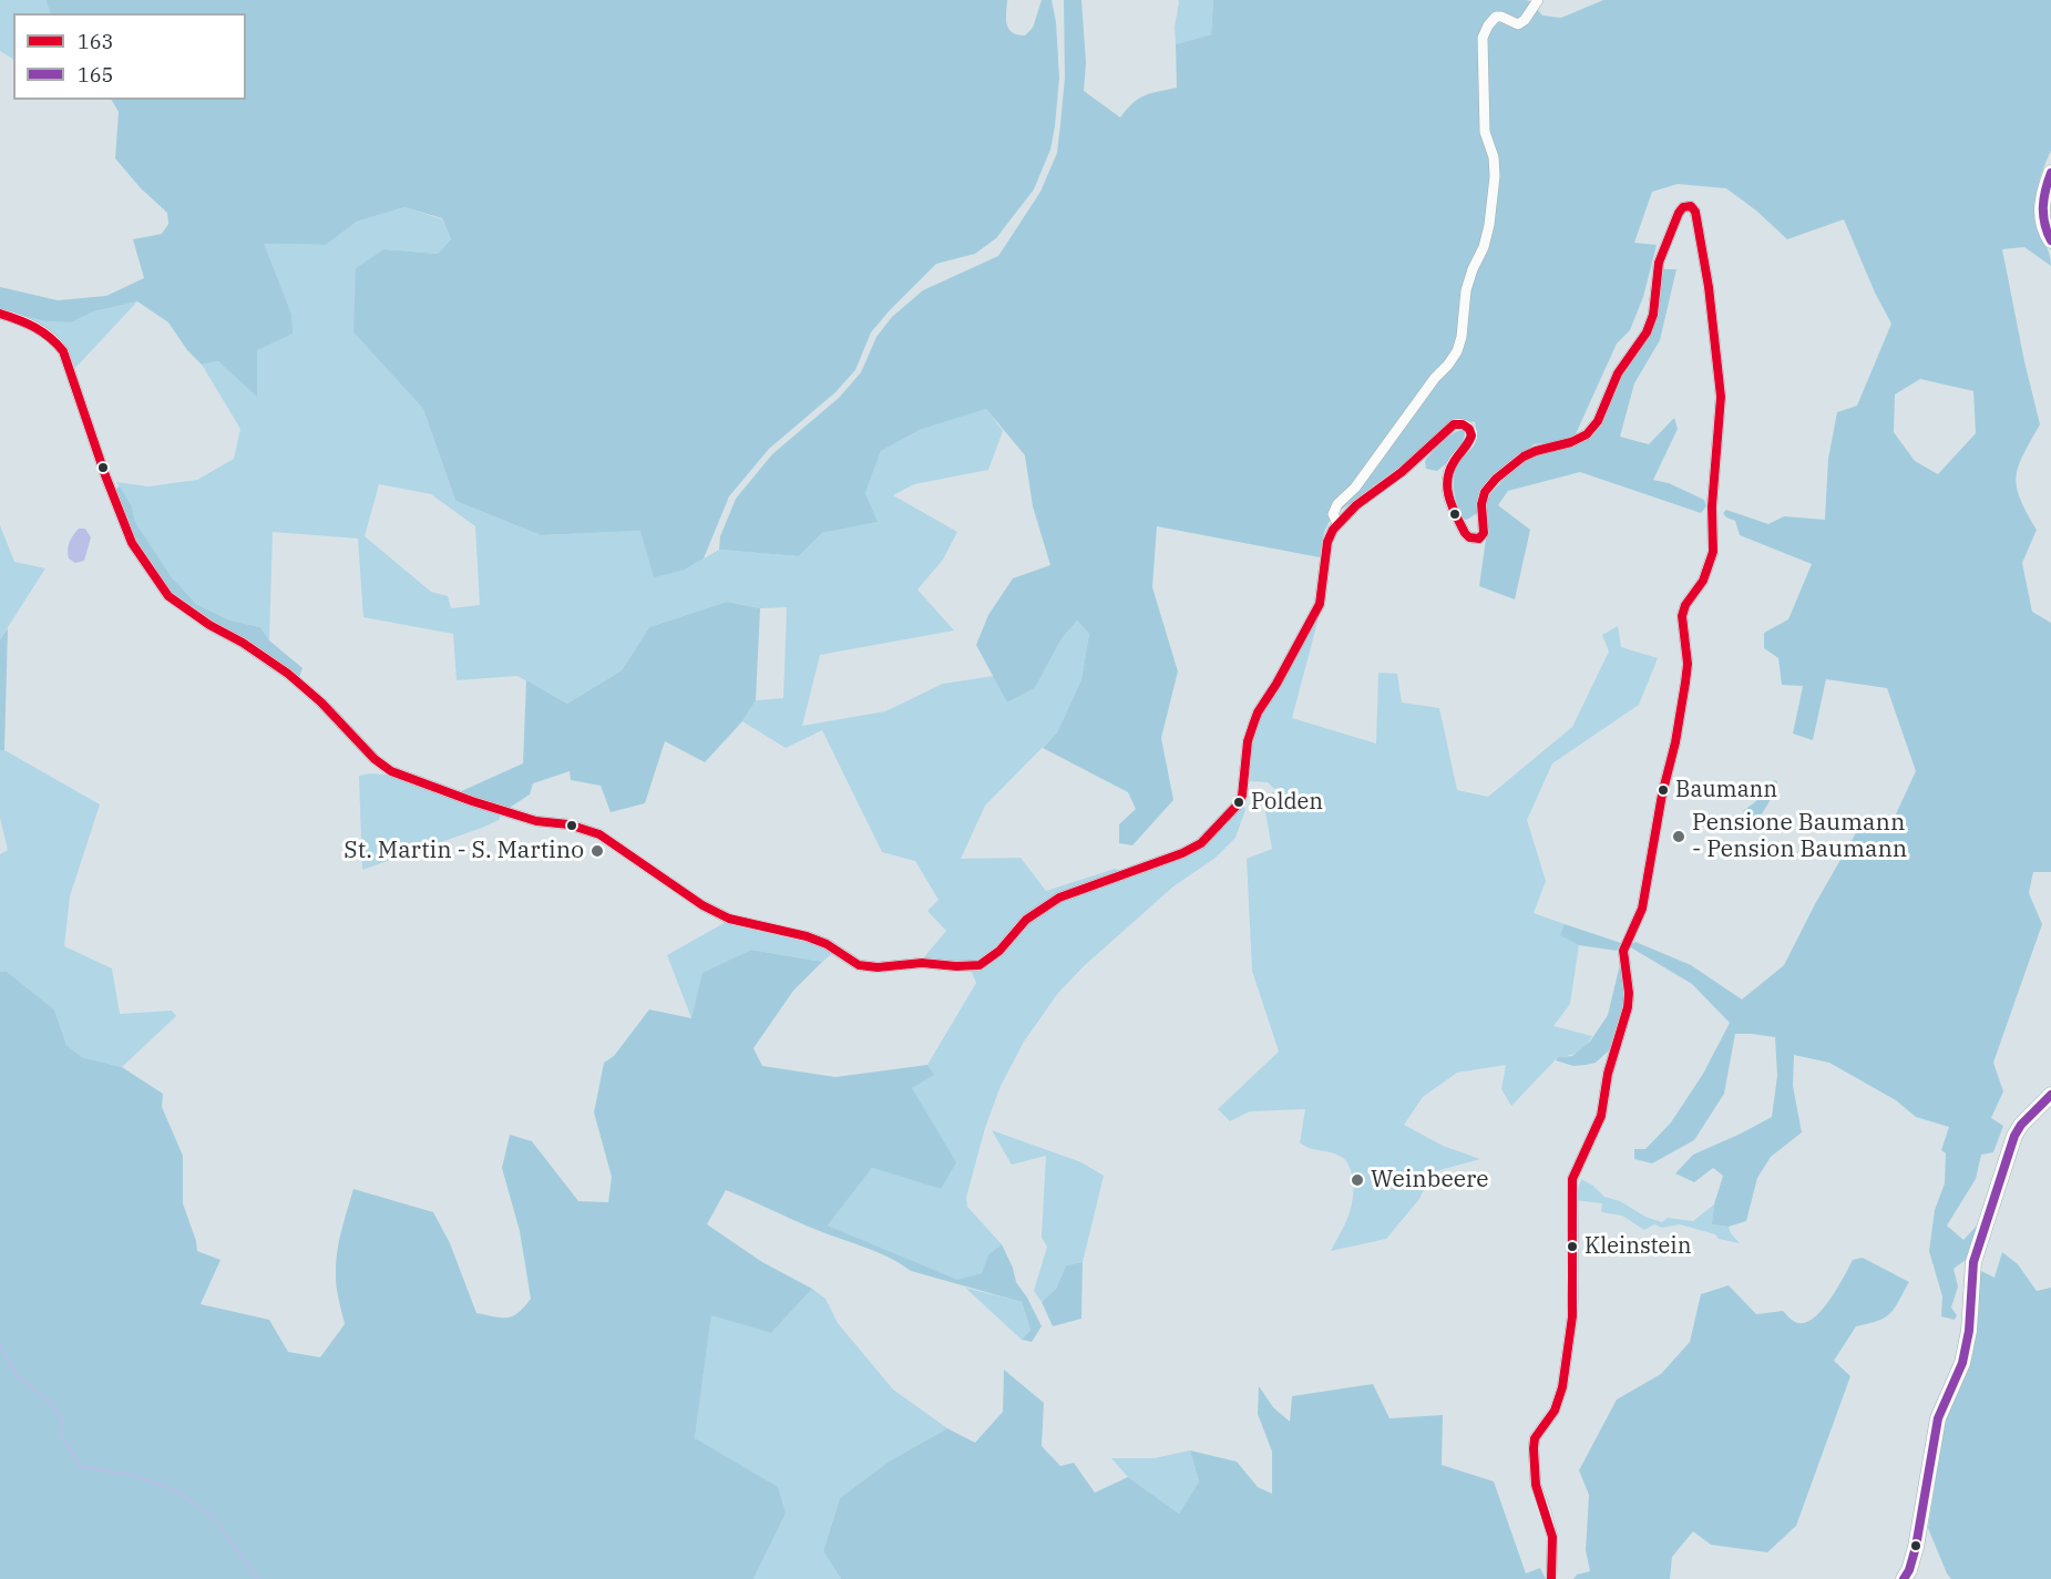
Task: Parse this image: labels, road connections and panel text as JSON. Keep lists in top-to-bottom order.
{
  "places": [
    "Baumann",
    "Polden",
    "Pensione Baumann - Pension Baumann",
    "St. Martin - S. Martino",
    "Weinbeere",
    "Kleinstein"
  ],
  "lines": ["transit line 165", "transit line 163"],
  "legend": ["163", "165"]
}
